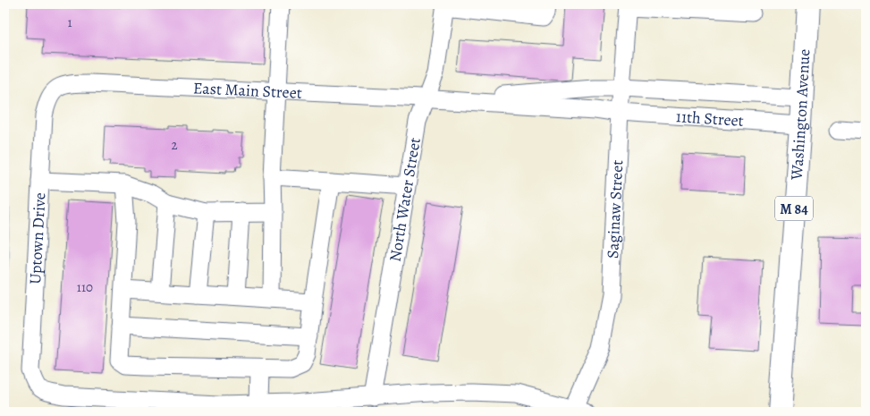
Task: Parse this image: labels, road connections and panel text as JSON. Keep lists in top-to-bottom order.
{
  "streets": {
    "main road": ["Washington Avenue", "M 84"],
    "street": [
      "East Main Street",
      "11th Street",
      "North Water Street",
      "Saginaw Street",
      "Uptown Drive"
    ]
  },
  "crossings": [
    ["East Main Street", "Washington Avenue"],
    ["East Main Street", "11th Street"],
    ["East Main Street", "North Water Street"],
    ["East Main Street", "Saginaw Street"],
    ["East Main Street", "Uptown Drive"],
    ["Washington Avenue", "11th Street"],
    ["11th Street", "Saginaw Street"]
  ],
  "house_numbers": ["1", "2", "110"]
}
